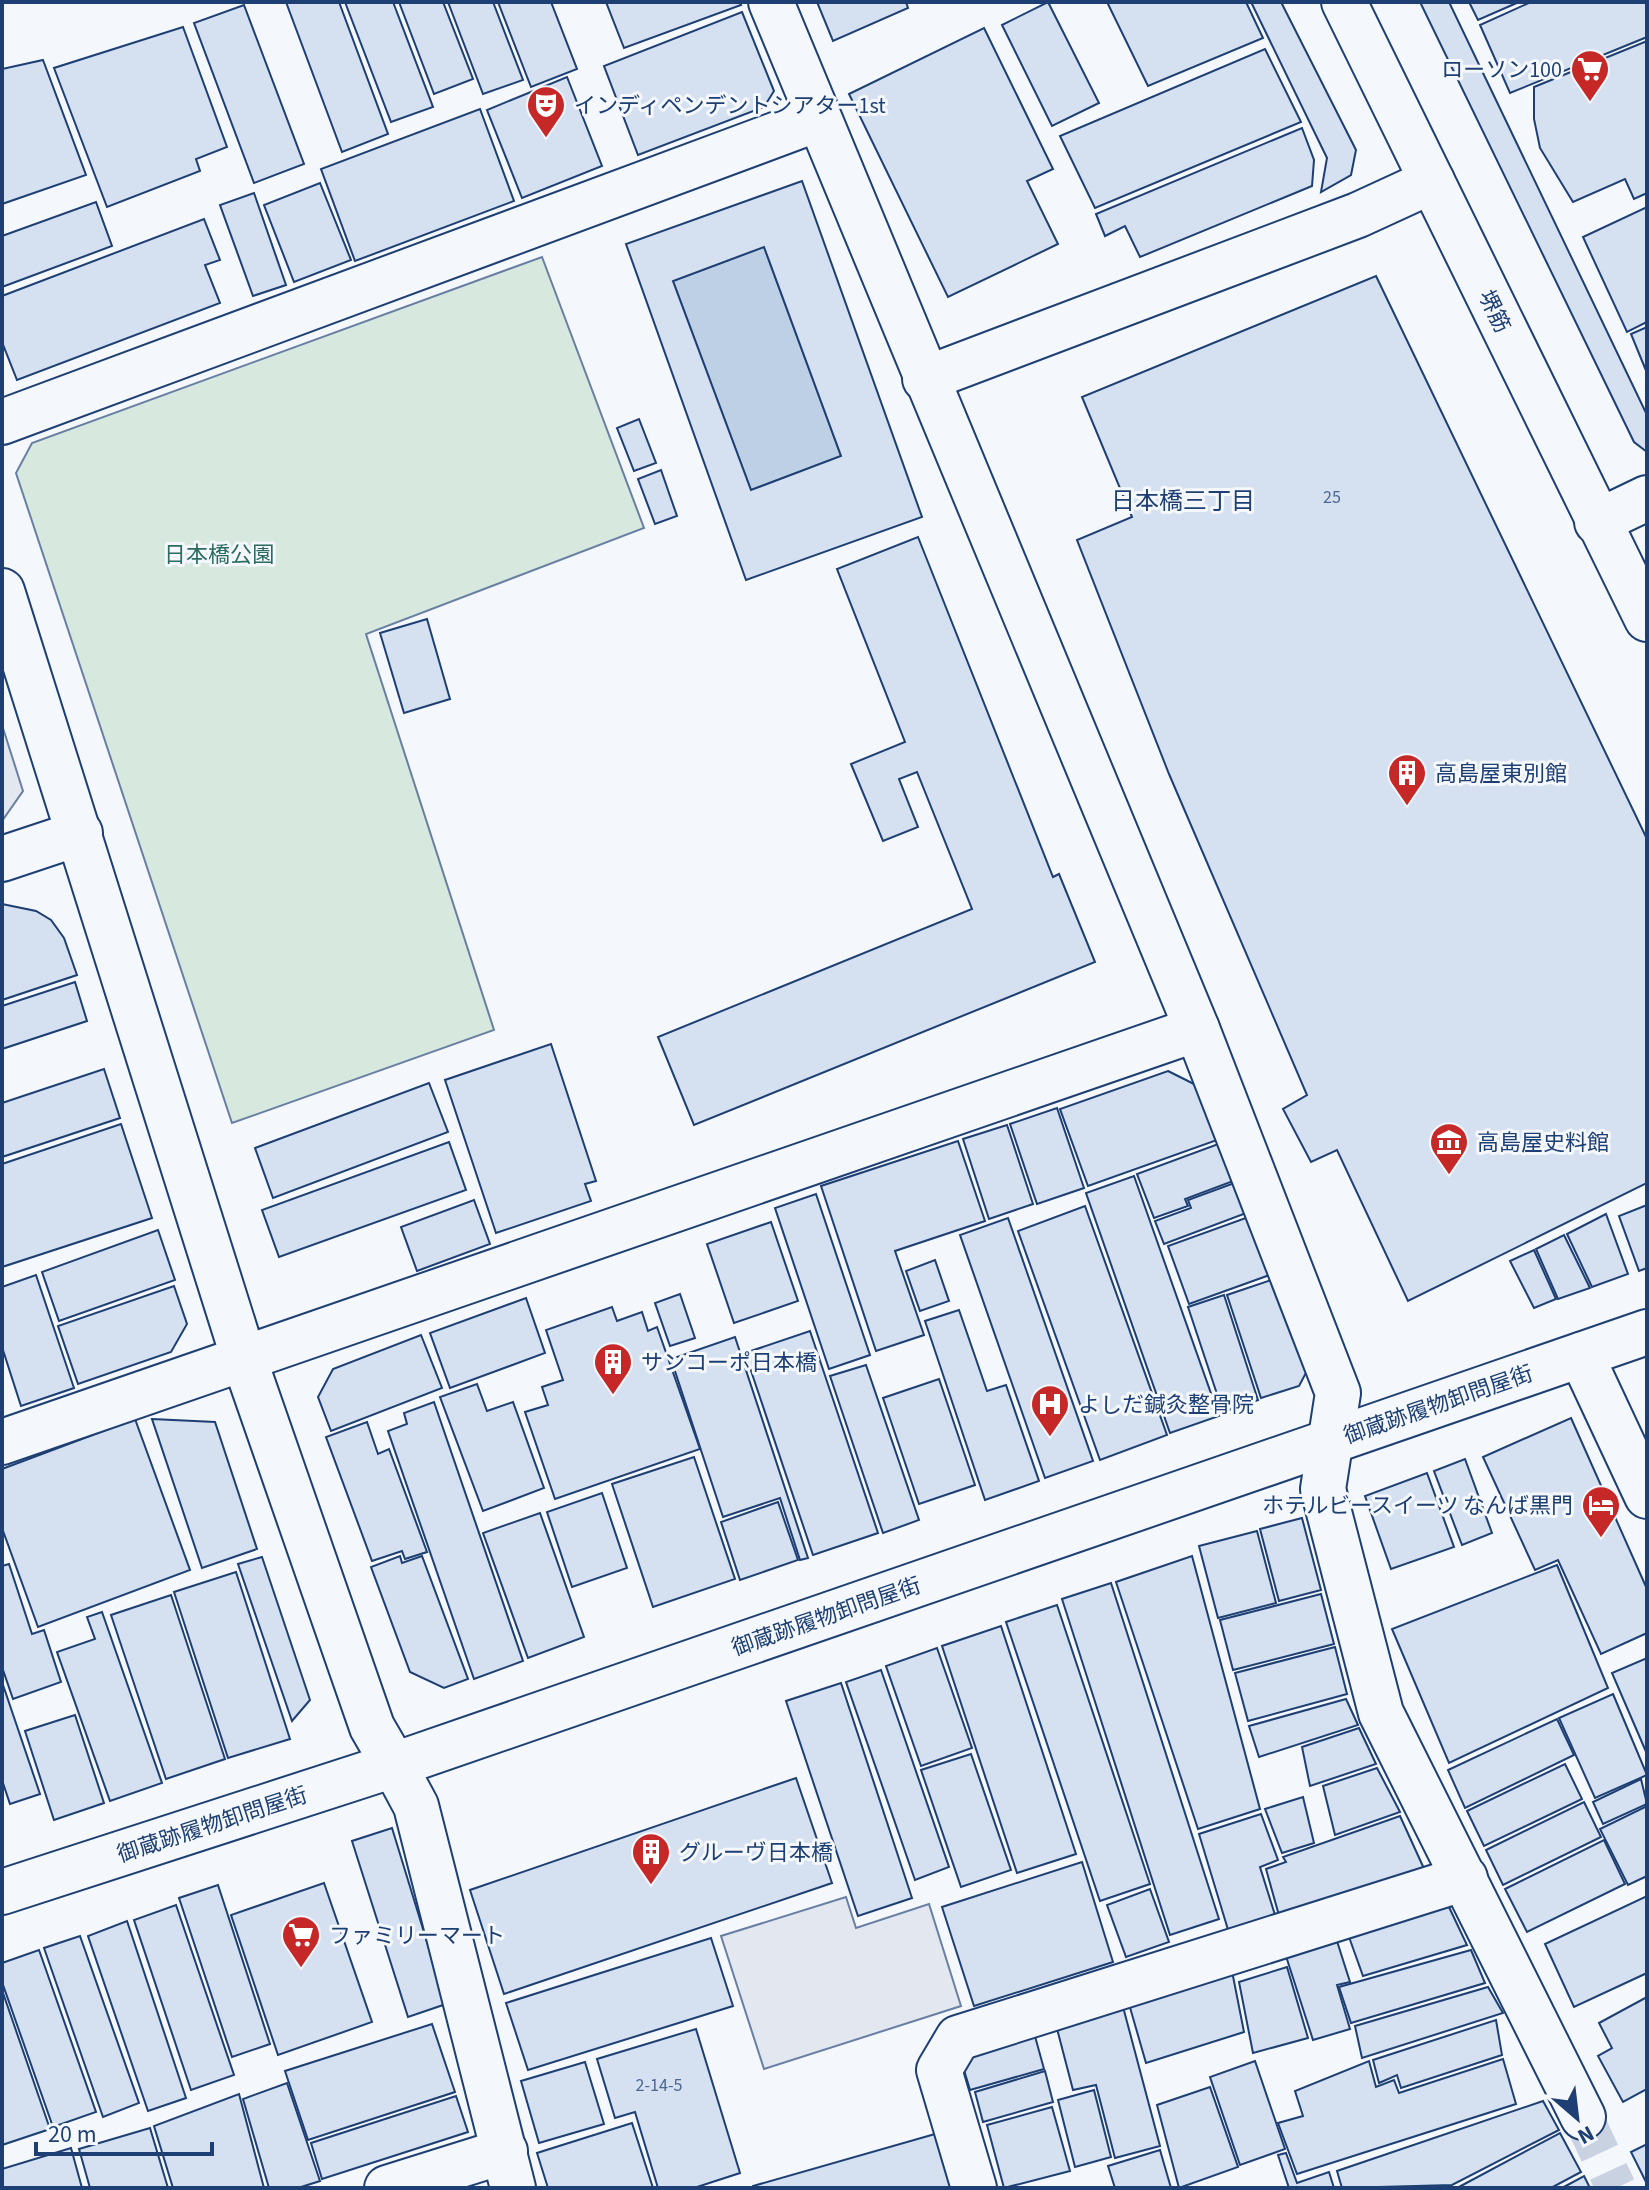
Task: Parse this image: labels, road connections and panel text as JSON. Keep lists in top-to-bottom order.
{
  "streets": {
    "street": ["堺筋", "御蔵跡履物卸問屋街"]
  },
  "districts": ["日本橋三丁目"],
  "parks": ["日本橋公園"],
  "places": {
    "supermarket": ["ローソン100", "ファミリーマート"],
    "theatre": ["インディペンデントシアター1st"],
    "building": ["高島屋東別館", "サンコーポ日本橋", "グルーヴ日本橋"],
    "museum": ["高島屋史料館"],
    "hospital": ["よしだ鍼灸整骨院"],
    "hotel": ["ホテルビースイーツ なんば黒門"]
  },
  "house_numbers": ["25", "2-14-5"],
  "scale_bar": "20 m",
  "north": "bottom right"
}
